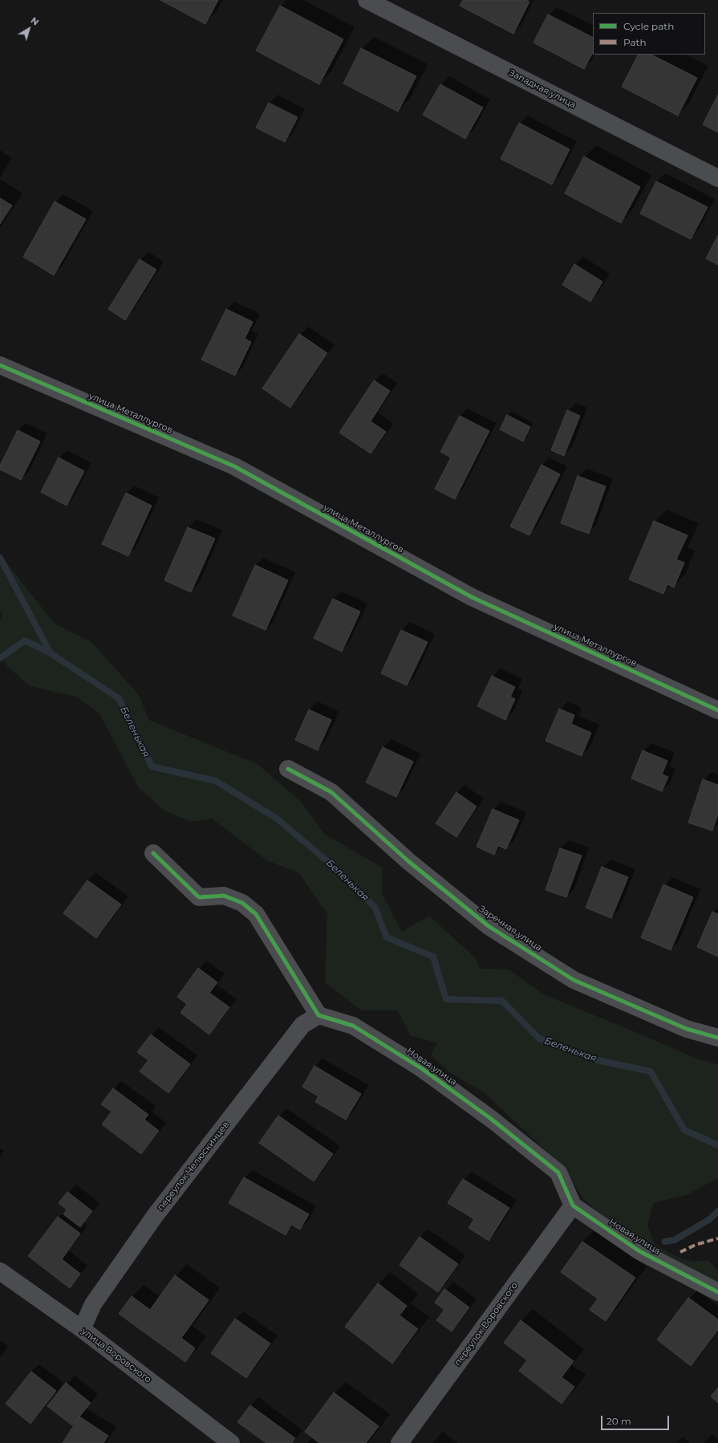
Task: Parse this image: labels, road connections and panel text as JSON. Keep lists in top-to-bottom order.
{
  "streets": {
    "street": [
      "Западная улица",
      "улица Металлургов",
      "Заречная улица",
      "Новая улица",
      "переулок Челюскинцев",
      "переулок Воровского",
      "улица Воровского"
    ]
  },
  "crossings": [
    ["Новая улица", "переулок Челюскинцев"],
    ["Новая улица", "переулок Воровского"],
    ["переулок Челюскинцев", "улица Воровского"]
  ],
  "water": ["Беленькая"],
  "legend": ["Cycle path", "Path"],
  "scale_bar": "20 m",
  "north": "top right"
}
